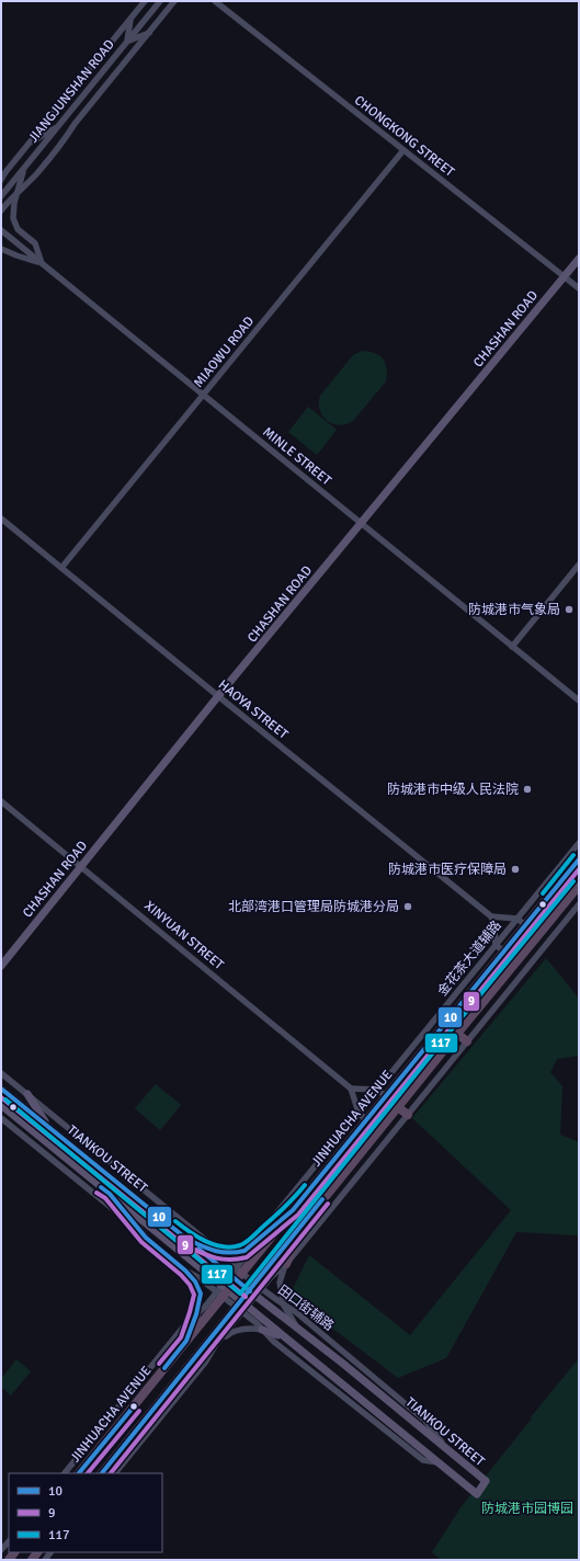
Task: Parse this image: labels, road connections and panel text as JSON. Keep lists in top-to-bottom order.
{
  "streets": {
    "highway": ["JINHUACHA AVENUE"],
    "main road": ["CHASHAN ROAD", "TIANKOU STREET"],
    "street": [
      "JIANGJUNSHAN ROAD",
      "CHONGKONG STREET",
      "MIAOWU ROAD",
      "MINLE STREET",
      "HAOYA STREET",
      "XINYUAN STREET",
      "金花茶大道辅路",
      "田口街辅路"
    ]
  },
  "crossings": [
    ["CHONGKONG STREET", "CHASHAN ROAD"],
    ["CHONGKONG STREET", "MIAOWU ROAD"],
    ["CHASHAN ROAD", "MINLE STREET"],
    ["CHASHAN ROAD", "HAOYA STREET"],
    ["CHASHAN ROAD", "XINYUAN STREET"],
    ["MIAOWU ROAD", "MINLE STREET"],
    ["MIAOWU ROAD", "HAOYA STREET"],
    ["金花茶大道辅路", "JINHUACHA AVENUE"],
    ["金花茶大道辅路", "TIANKOU STREET"],
    ["JINHUACHA AVENUE", "TIANKOU STREET"],
    ["TIANKOU STREET", "田口街辅路"]
  ],
  "parks": ["防城港市园博园"],
  "places": [
    "防城港市气象局",
    "防城港市中级人民法院",
    "防城港市医疗保障局",
    "北部湾港口管理局防城港分局"
  ],
  "lines": ["transit line 117", "transit line 10", "transit line 9"],
  "legend": ["10", "9", "117"]
}
